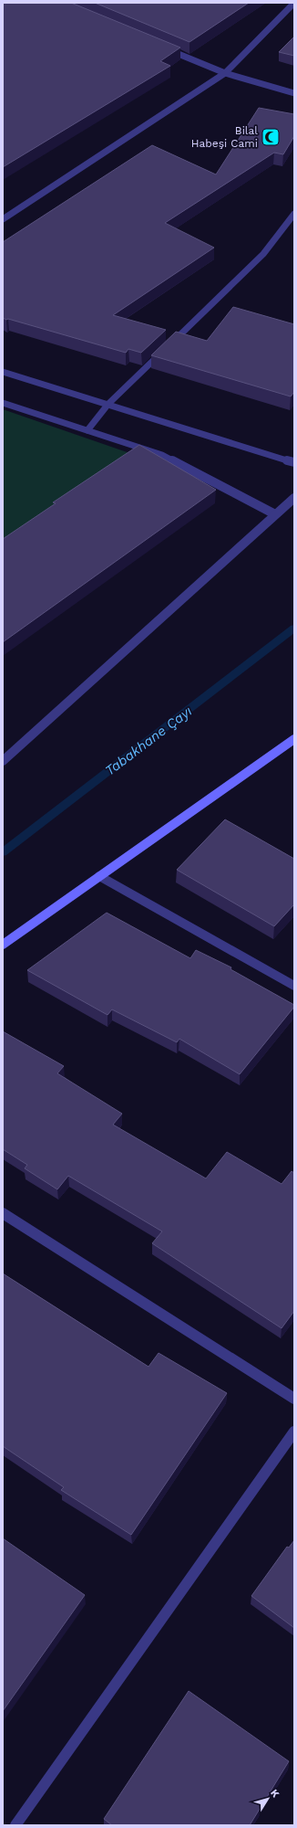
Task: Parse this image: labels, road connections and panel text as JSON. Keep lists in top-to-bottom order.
{
  "water": ["Tabakhane Çayı"],
  "places": {
    "mosque": ["Bilal Habeşi Cami"]
  },
  "north": "top right"
}
